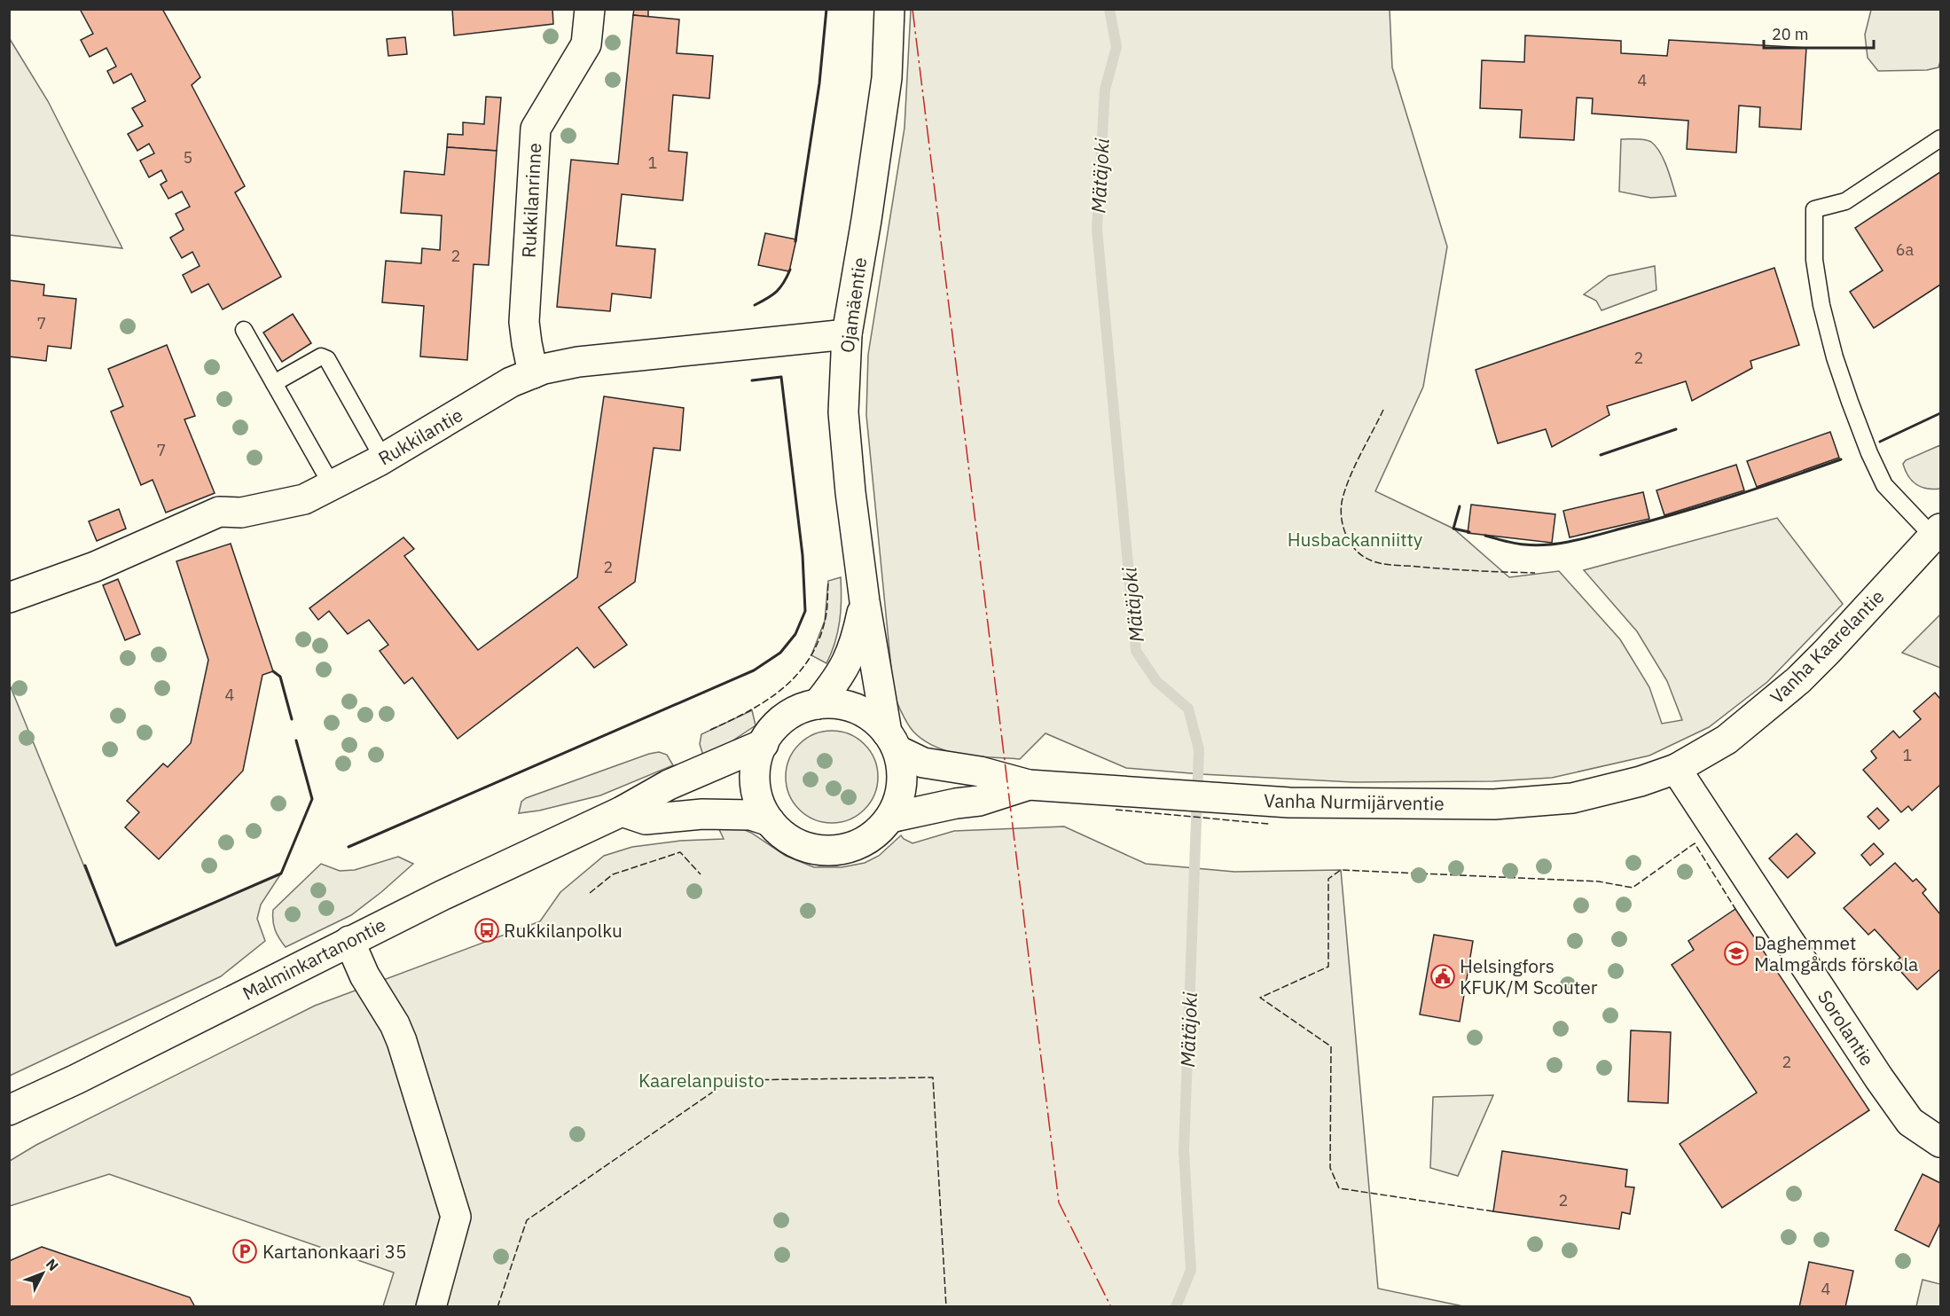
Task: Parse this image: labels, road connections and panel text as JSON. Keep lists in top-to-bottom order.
{
  "streets": {
    "street": [
      "Rukkilanrinne",
      "Ojamäentie",
      "Rukkilantie",
      "Vanha Kaarelantie",
      "Vanha Nurmijärventie",
      "Malminkartanontie",
      "Sorolantie"
    ]
  },
  "crossings": [
    ["Rukkilanrinne", "Rukkilantie"],
    ["Ojamäentie", "Rukkilantie"],
    ["Ojamäentie", "Vanha Nurmijärventie"],
    ["Ojamäentie", "Malminkartanontie"],
    ["Vanha Kaarelantie", "Vanha Nurmijärventie"],
    ["Vanha Kaarelantie", "Sorolantie"],
    ["Vanha Nurmijärventie", "Malminkartanontie"],
    ["Vanha Nurmijärventie", "Sorolantie"]
  ],
  "water": ["Mätäjoki"],
  "parks": ["Husbackanniitty", "Kaarelanpuisto"],
  "places": {
    "bus stop": ["Rukkilanpolku"],
    "school or university": ["Daghemmet Malmgårds förskola"],
    "public building": ["Helsingfors KFUK/M Scouter"],
    "parking": ["Kartanonkaari 35"]
  },
  "house_numbers": [
    "4",
    "5",
    "1",
    "6a",
    "2",
    "7",
    "2",
    "7",
    "2",
    "4",
    "1",
    "2",
    "2",
    "4"
  ],
  "scale_bar": "20 m",
  "north": "top right"
}
